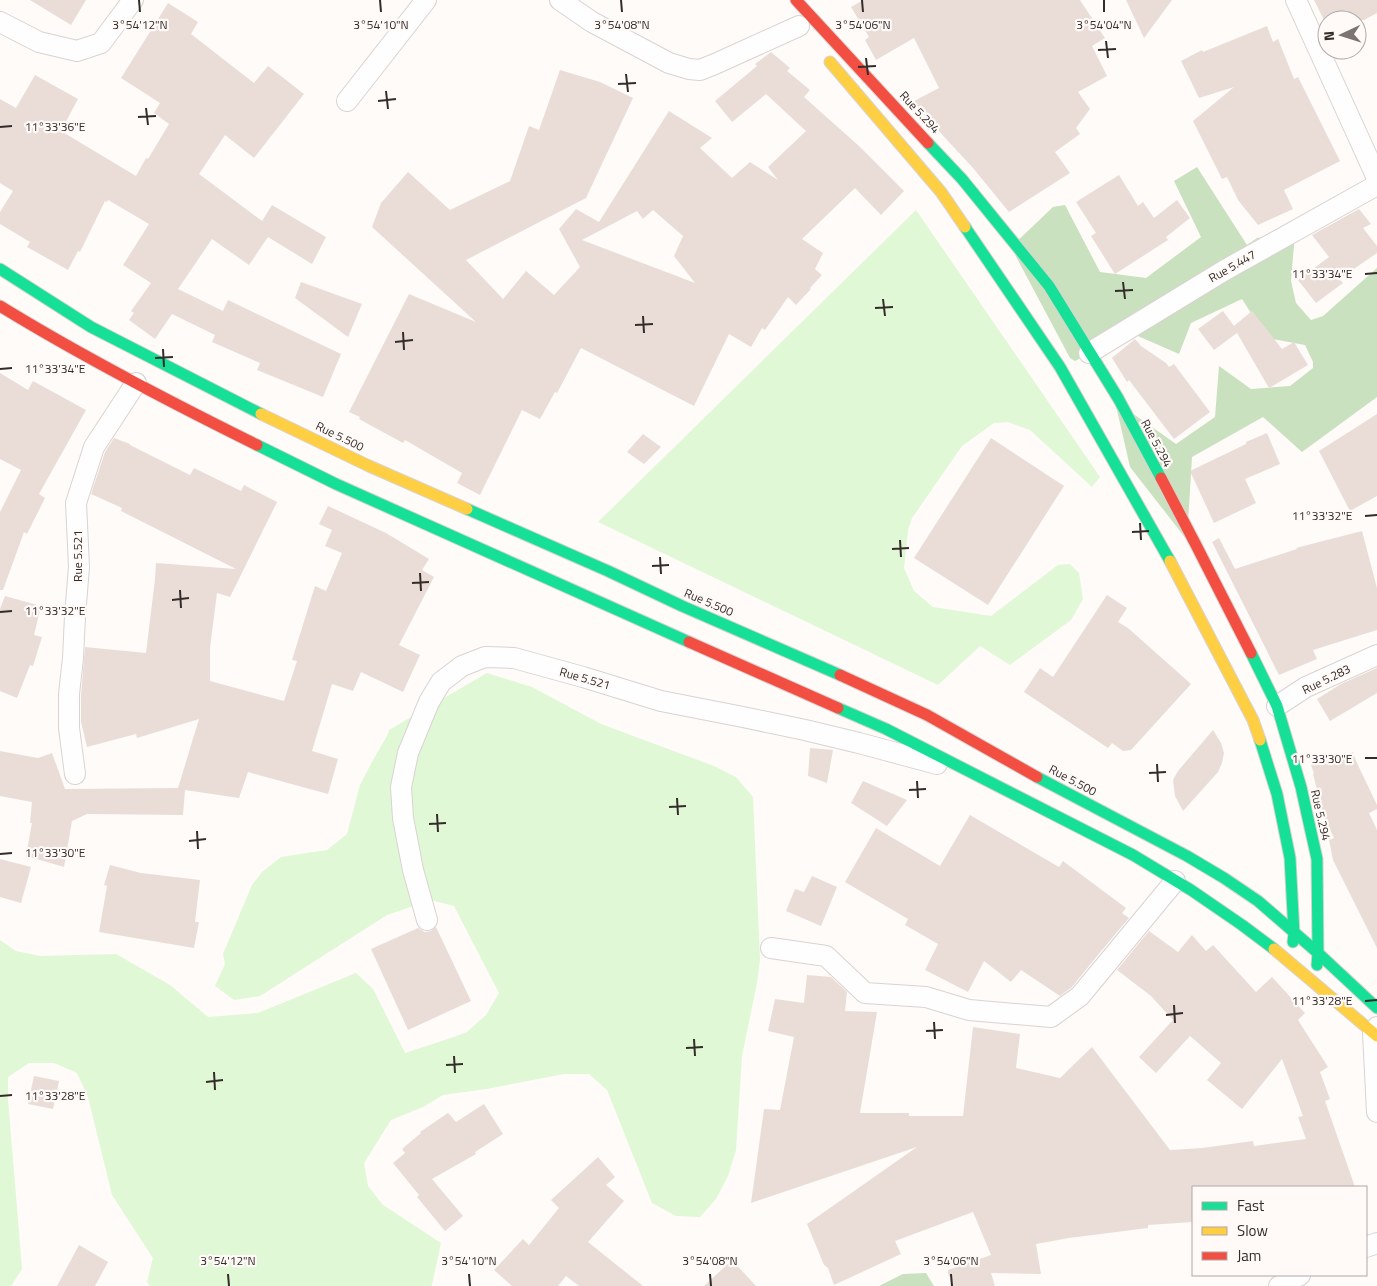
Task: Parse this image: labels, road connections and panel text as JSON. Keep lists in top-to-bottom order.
{
  "streets": {
    "main road": ["Rue 5.294", "Rue 5.500"],
    "street": ["Rue 5.447", "Rue 5.521", "Rue 5.283"]
  },
  "crossings": [
    ["Rue 5.294", "Rue 5.447"],
    ["Rue 5.294", "Rue 5.500"],
    ["Rue 5.294", "Rue 5.283"]
  ],
  "legend": ["Fast", "Slow", "Jam"],
  "north": "left",
  "coordinates": [
    "3°54'12\"N",
    "3°54'10\"N",
    "3°54'08\"N",
    "3°54'06\"N",
    "3°54'04\"N",
    "11°33'36\"E",
    "11°33'34\"E",
    "11°33'32\"E",
    "11°33'30\"E",
    "11°33'28\"E"
  ]
}
